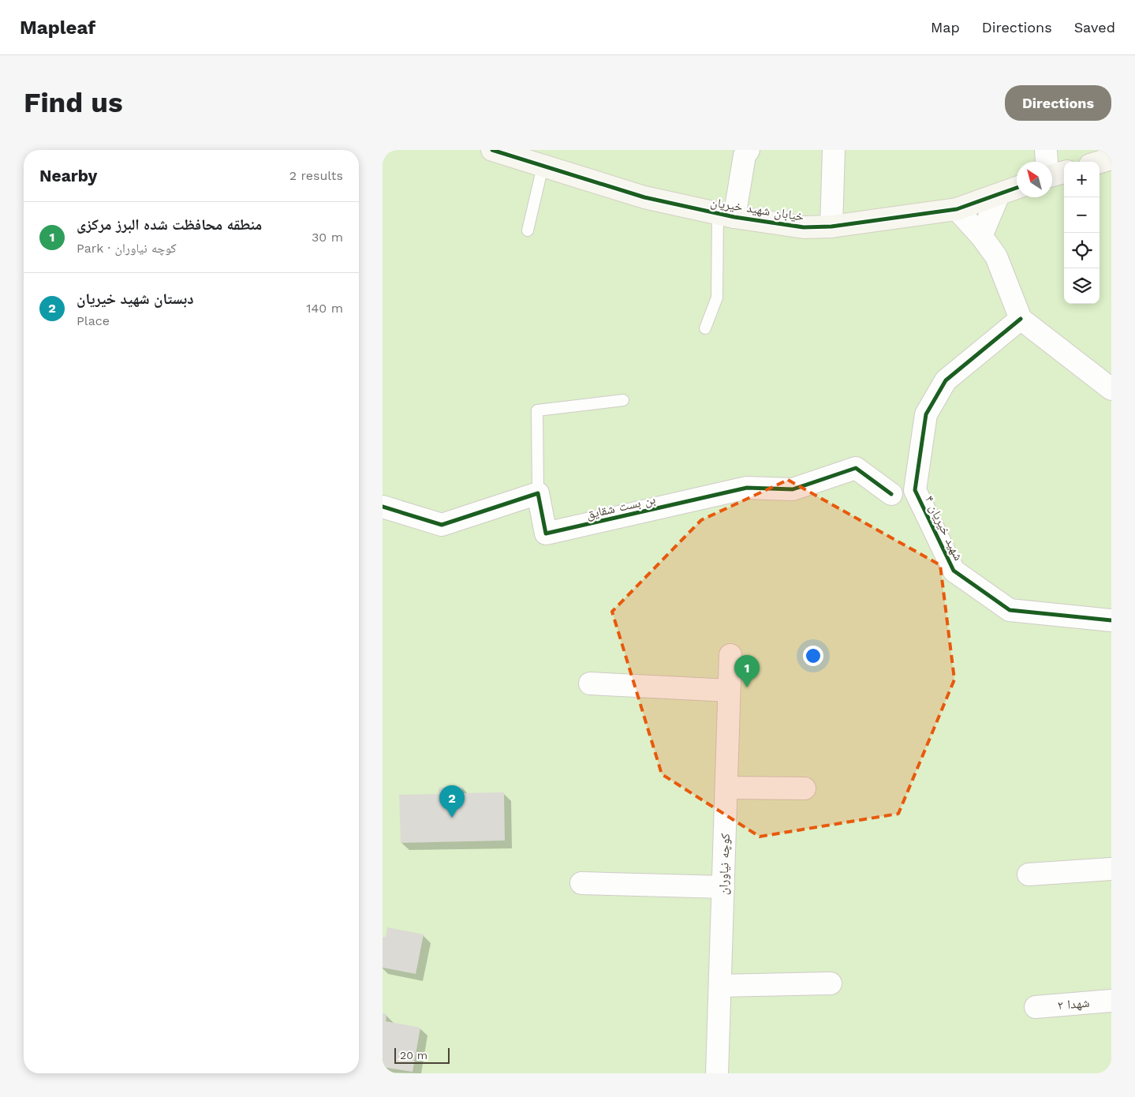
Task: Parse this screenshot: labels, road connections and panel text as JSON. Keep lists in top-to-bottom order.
{
  "streets": {
    "street": [
      "خیابان شهید خیریان",
      "بن بست شقایق",
      "شهید خیریان ۴",
      "کوچه نیاوران",
      "شهدا ۲"
    ]
  },
  "scale_bar": "20 m",
  "north": "top left",
  "page": {
    "header": "Mapleaf",
    "nav": ["Map", "Directions", "Saved"],
    "buttons": "Directions",
    "title": "Find us",
    "heading": ["Nearby", "2 results"],
    "map_buttons": ["+", "−"],
    "list": [
      {
        "mark": "1",
        "name": "منطقه محافظت شده البرز مرکزی",
        "note": "Park · کوچه نیاوران",
        "value": "30 m"
      },
      {
        "mark": "2",
        "name": "دبستان شهید خیریان",
        "note": "Place",
        "value": "140 m"
      }
    ],
    "pins": ["1", "2"],
    "scale": "20 m"
  }
}
